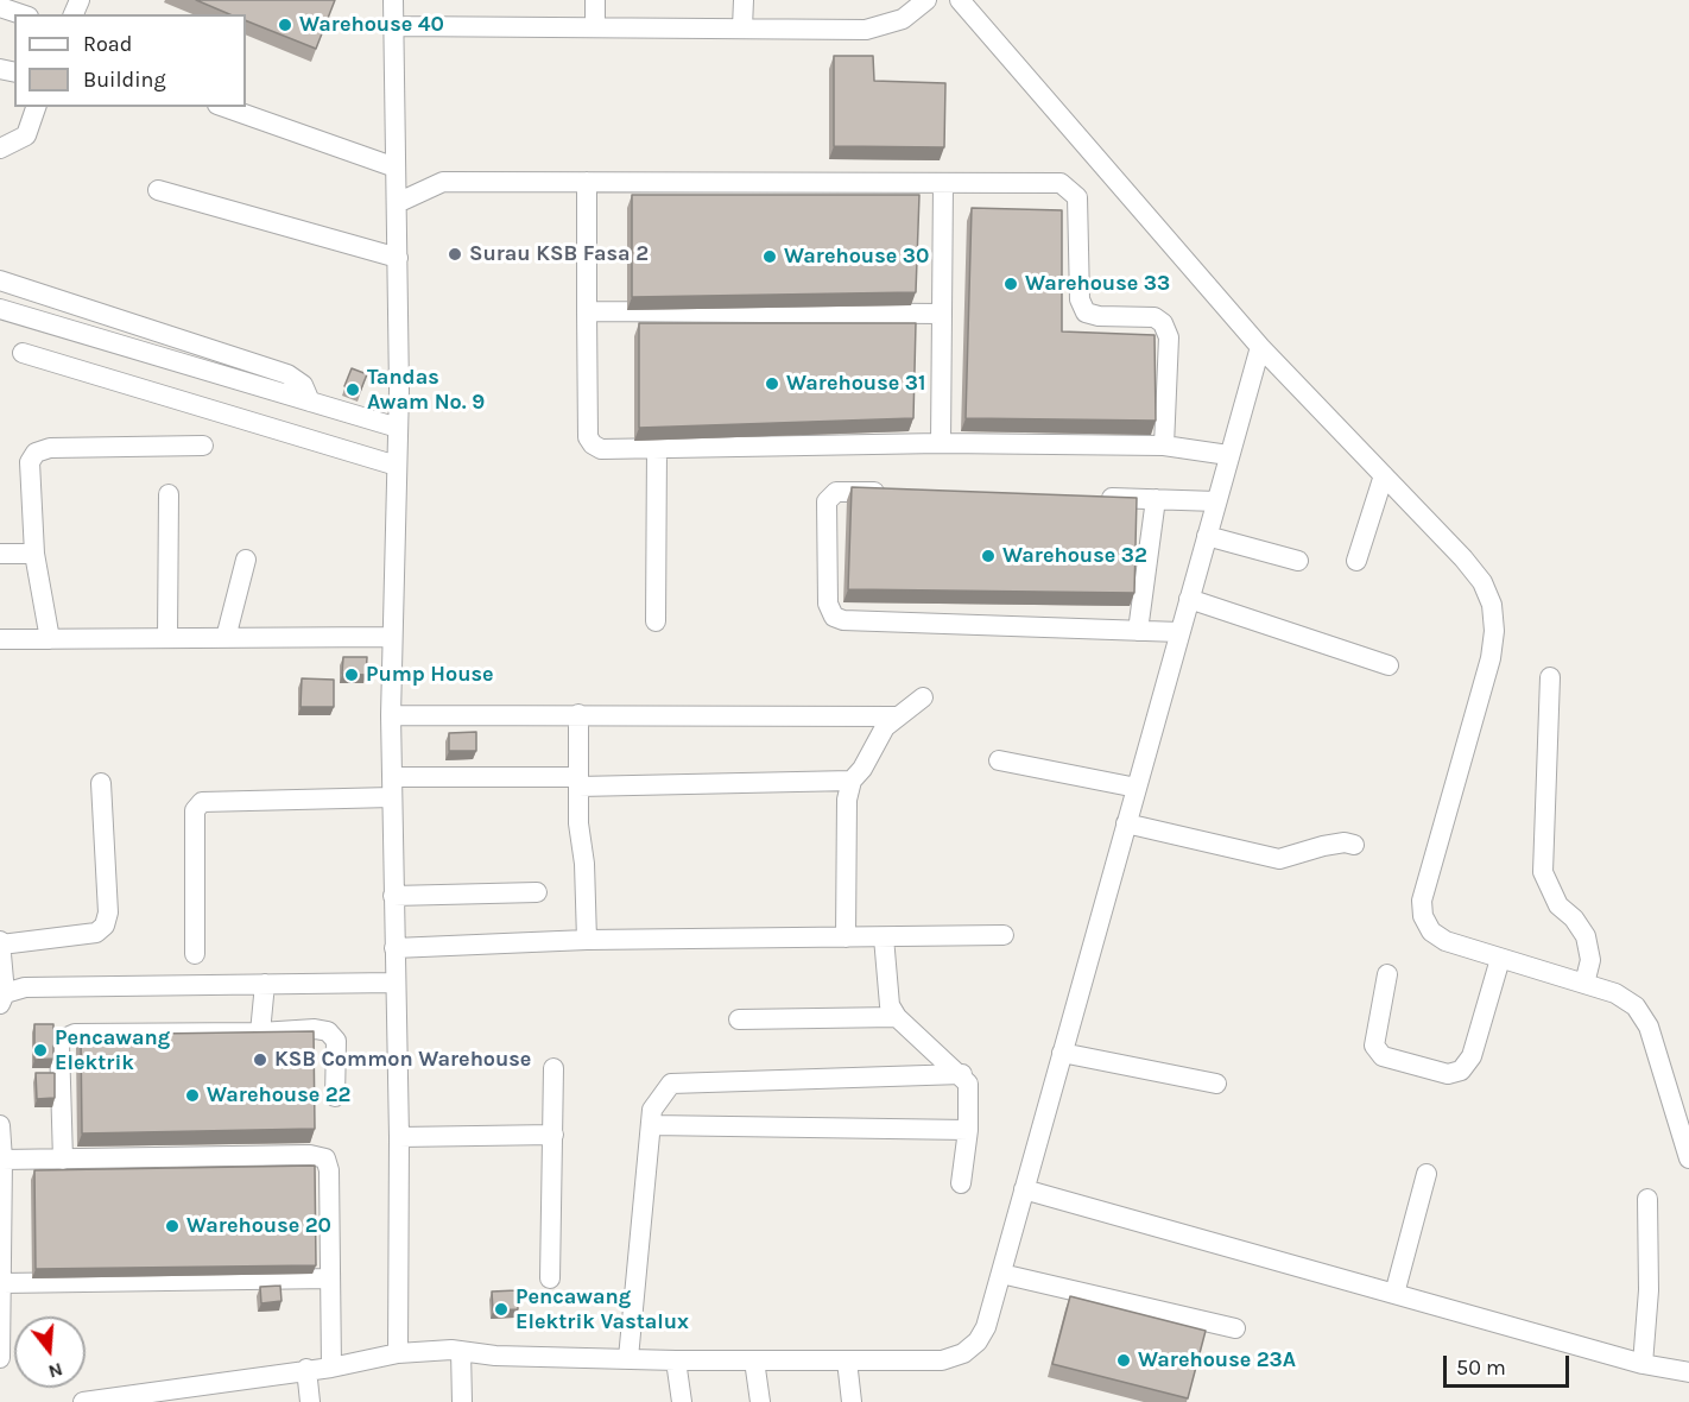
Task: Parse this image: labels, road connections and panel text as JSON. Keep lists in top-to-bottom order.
{
  "places": [
    "Warehouse 40",
    "Surau KSB Fasa 2",
    "Warehouse 30",
    "Warehouse 33",
    "Warehouse 31",
    "Tandas Awam No. 9",
    "Warehouse 32",
    "Pump House",
    "Pencawang Elektrik",
    "KSB Common Warehouse",
    "Warehouse 22",
    "Warehouse 20",
    "Pencawang Elektrik Vastalux",
    "Warehouse 23A"
  ],
  "legend": ["Road", "Building"],
  "scale_bar": "50 m",
  "north": "bottom"
}
